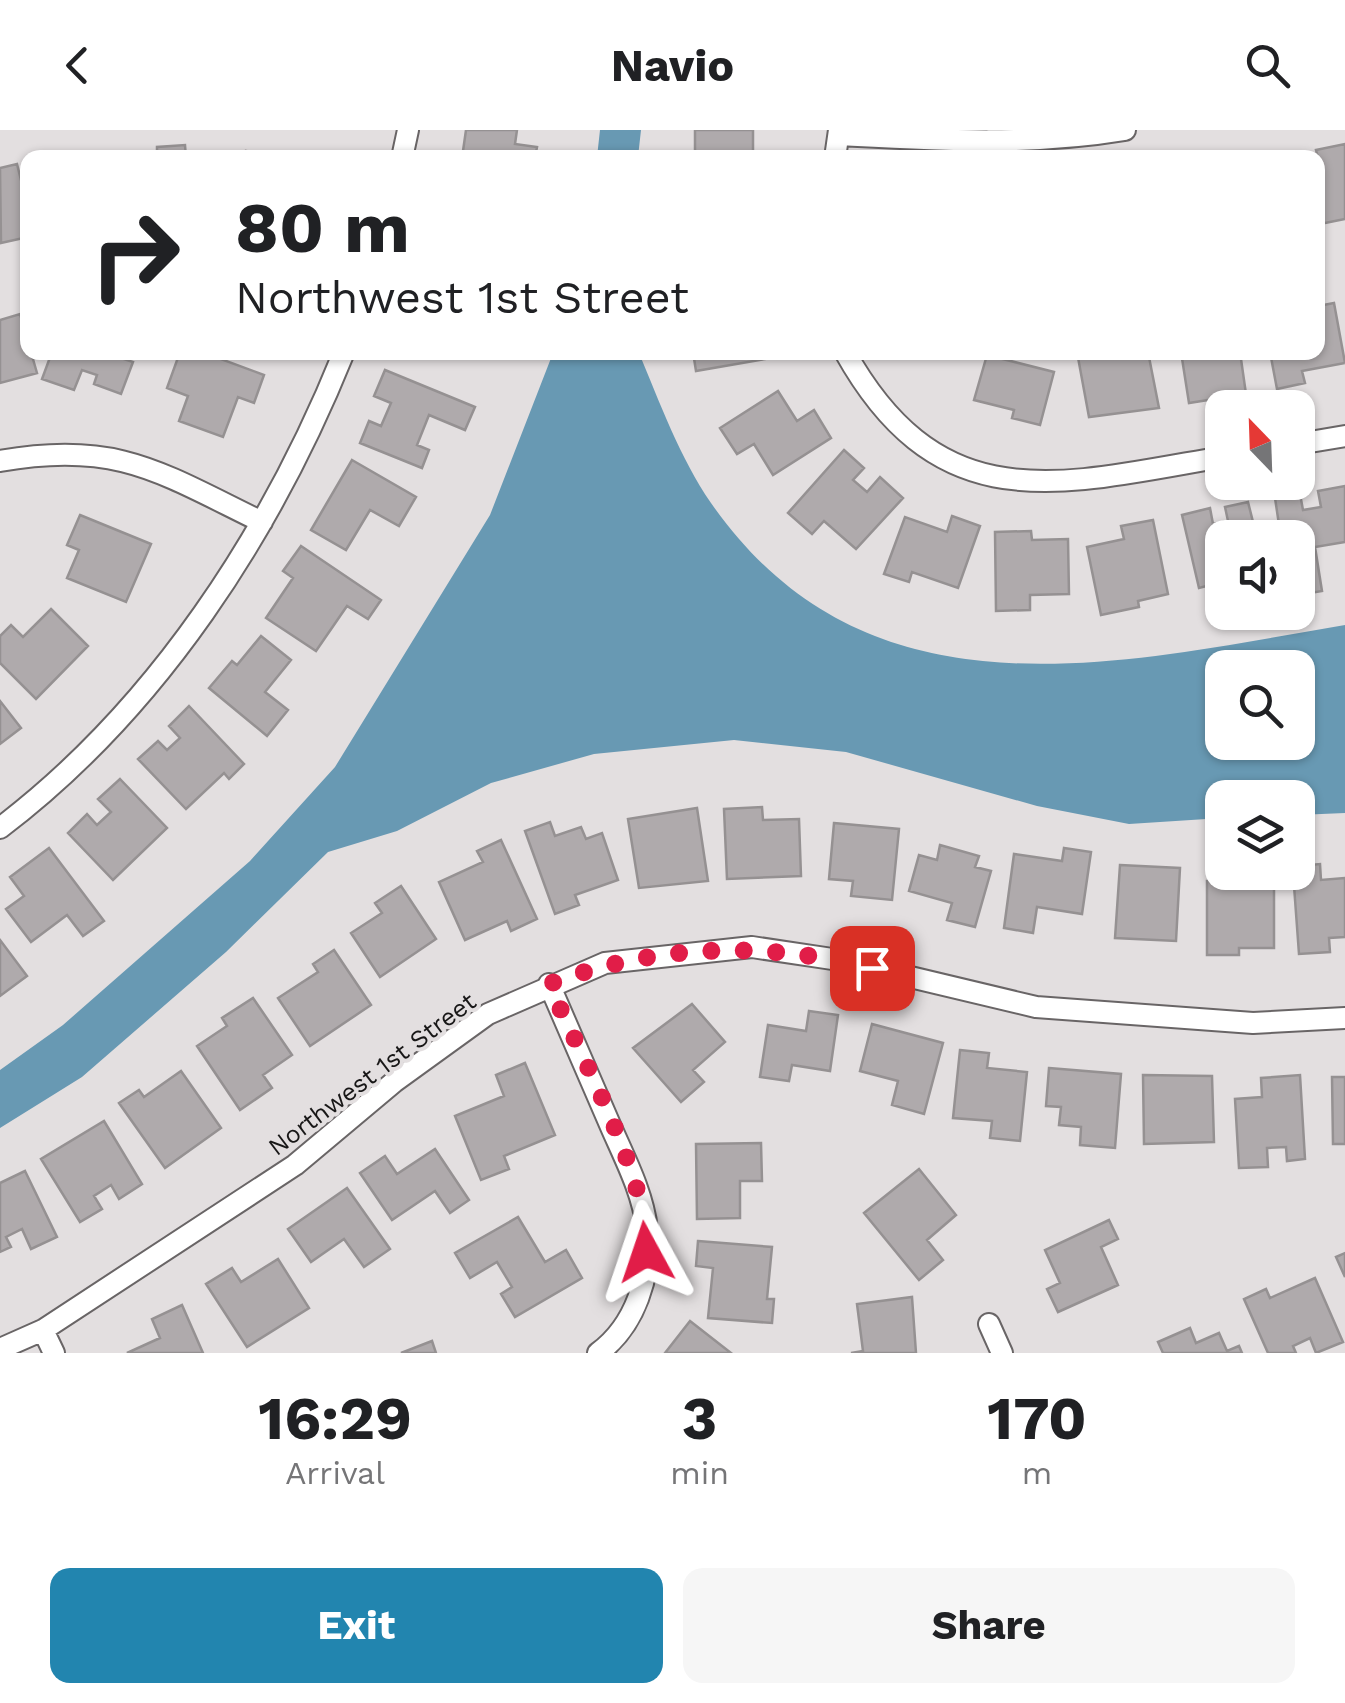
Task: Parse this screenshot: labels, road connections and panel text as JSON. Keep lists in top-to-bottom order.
{
  "streets": {
    "street": ["Northwest 1st Street"]
  },
  "north": "top left",
  "page": {
    "header": "Navio",
    "turn": ["80 m", "Northwest 1st Street"],
    "eta": [
      "16:29",
      "Arrival",
      "3",
      "min",
      "170",
      "m"
    ],
    "buttons": ["Exit", "Share"]
  }
}
